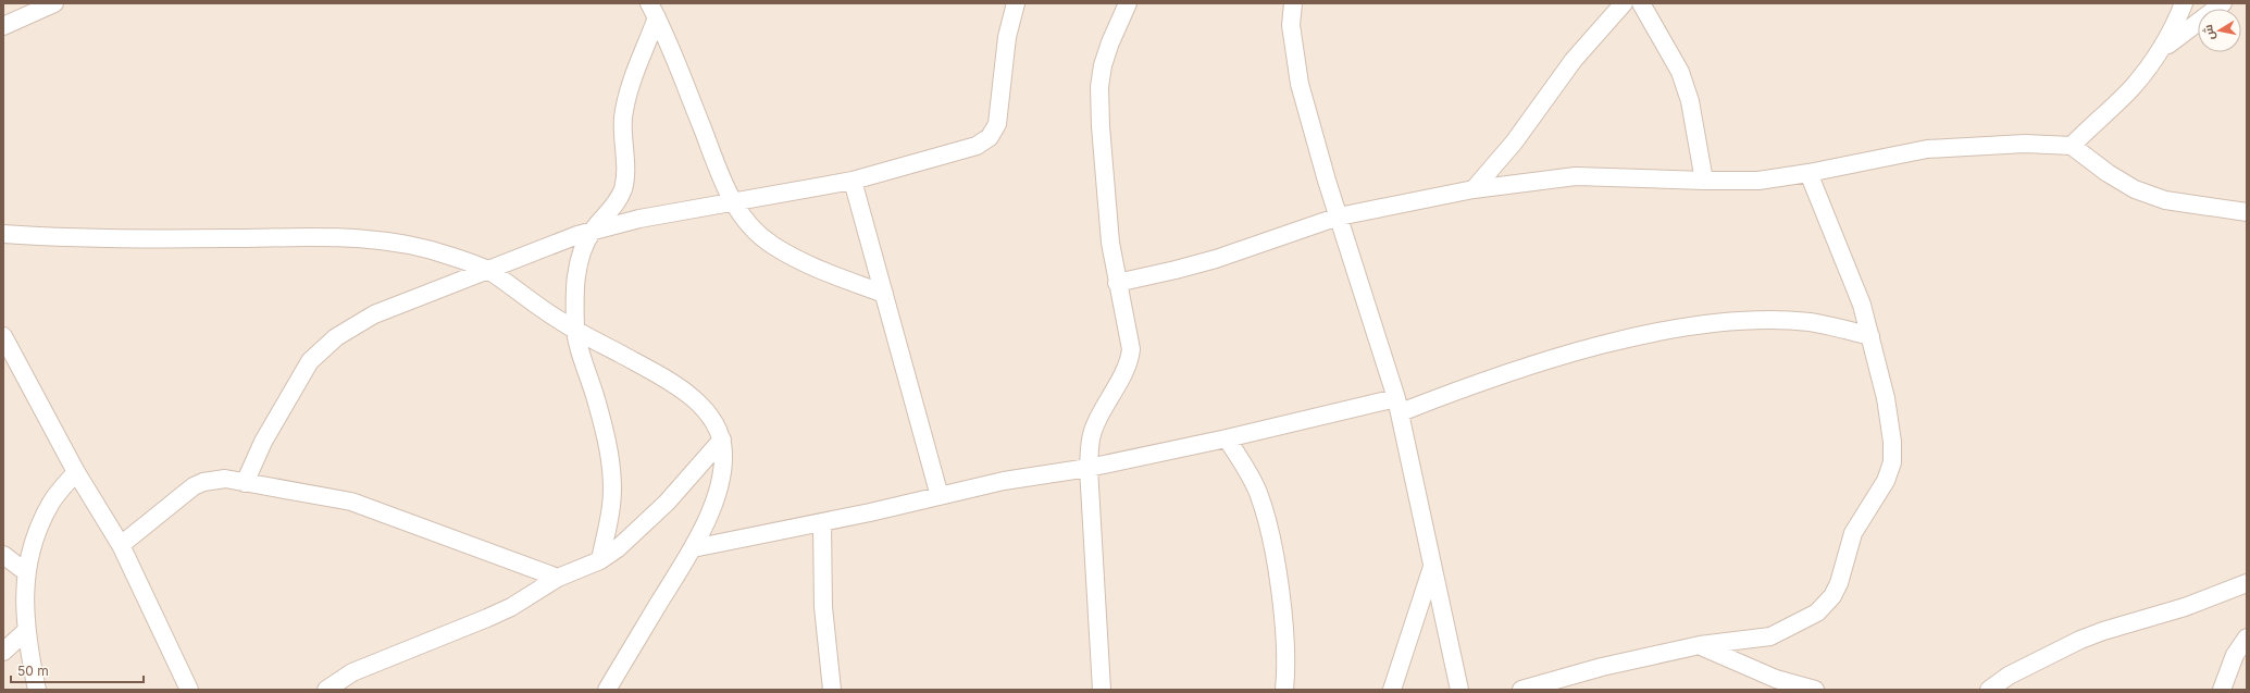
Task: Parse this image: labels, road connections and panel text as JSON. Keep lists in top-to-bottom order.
{
  "scale_bar": "50 m",
  "north": "left"
}
